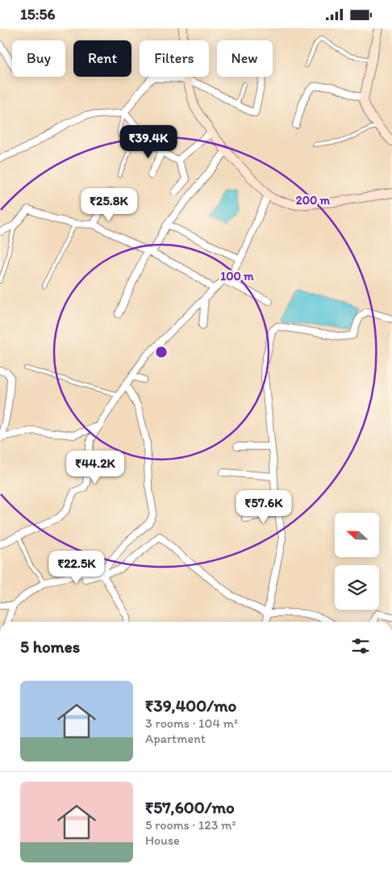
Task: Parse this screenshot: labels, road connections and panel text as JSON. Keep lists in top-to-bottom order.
{
  "north": "left",
  "page": {
    "status": "15:56",
    "chip": [
      "Buy",
      "Rent",
      "Filters",
      "New"
    ],
    "price": [
      "₹39.4K",
      "₹25.8K",
      "₹44.2K",
      "₹57.6K",
      "₹22.5K"
    ],
    "heading": "5 homes",
    "list": [
      {
        "name": "₹39,400/mo",
        "note": "3 rooms · 104 m² · Apartment"
      },
      {
        "name": "₹57,600/mo",
        "note": "5 rooms · 123 m² · House"
      }
    ]
  },
  "rings": ["200 m", "100 m"]
}
